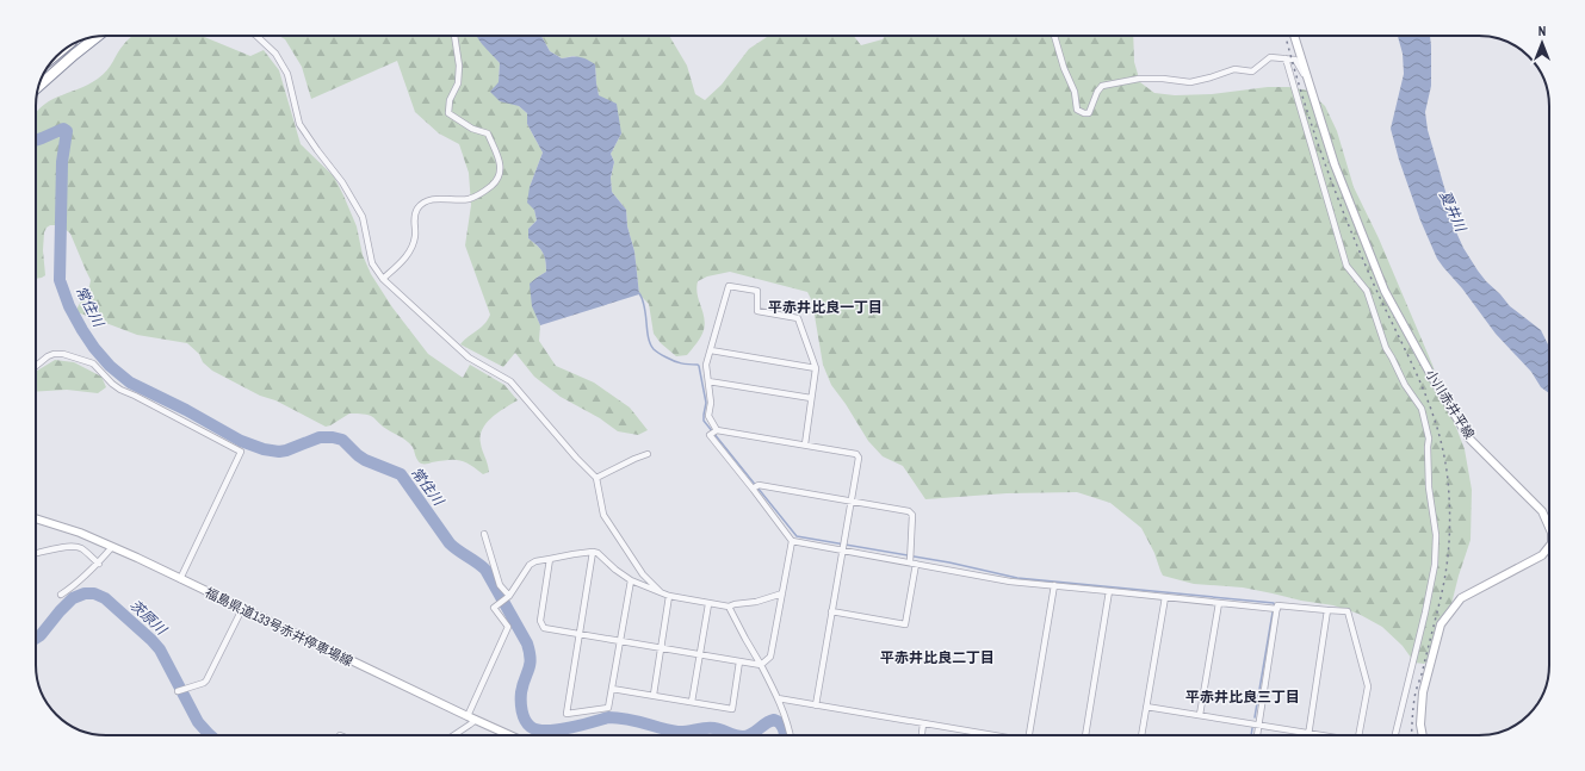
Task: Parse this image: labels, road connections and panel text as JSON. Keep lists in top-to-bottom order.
{
  "streets": {
    "main road": ["小川赤井平線", "福島県道133号赤井停車場線"]
  },
  "districts": ["平赤井比良一丁目", "平赤井比良二丁目", "平赤井比良三丁目"],
  "water": ["夏井川", "常住川", "茨原川"],
  "north": "top"
}
